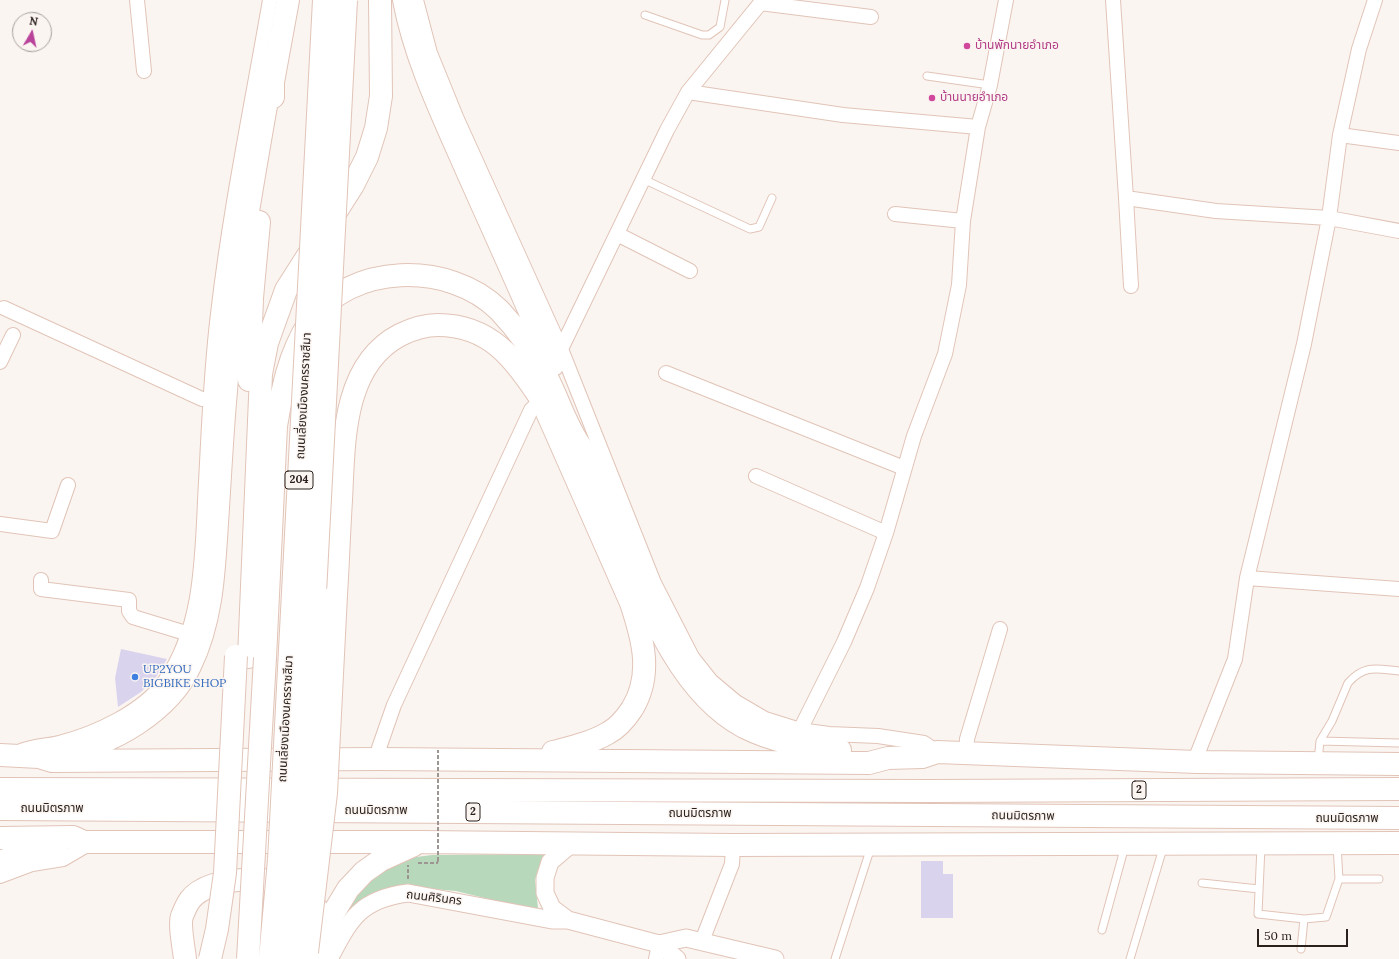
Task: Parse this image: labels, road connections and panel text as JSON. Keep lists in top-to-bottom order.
{
  "streets": {
    "highway": [
      "ถนนเลี่ยงเมืองนครราชสีมา",
      "204",
      "2",
      "ถนนมิตรภาพ"
    ],
    "street": ["ถนนศิรินคร"]
  },
  "places": ["บ้านพักนายอำเภอ", "บ้านนายอำเภอ", "UP2YOU BIGBIKE SHOP"],
  "scale_bar": "50 m",
  "north": "top"
}
